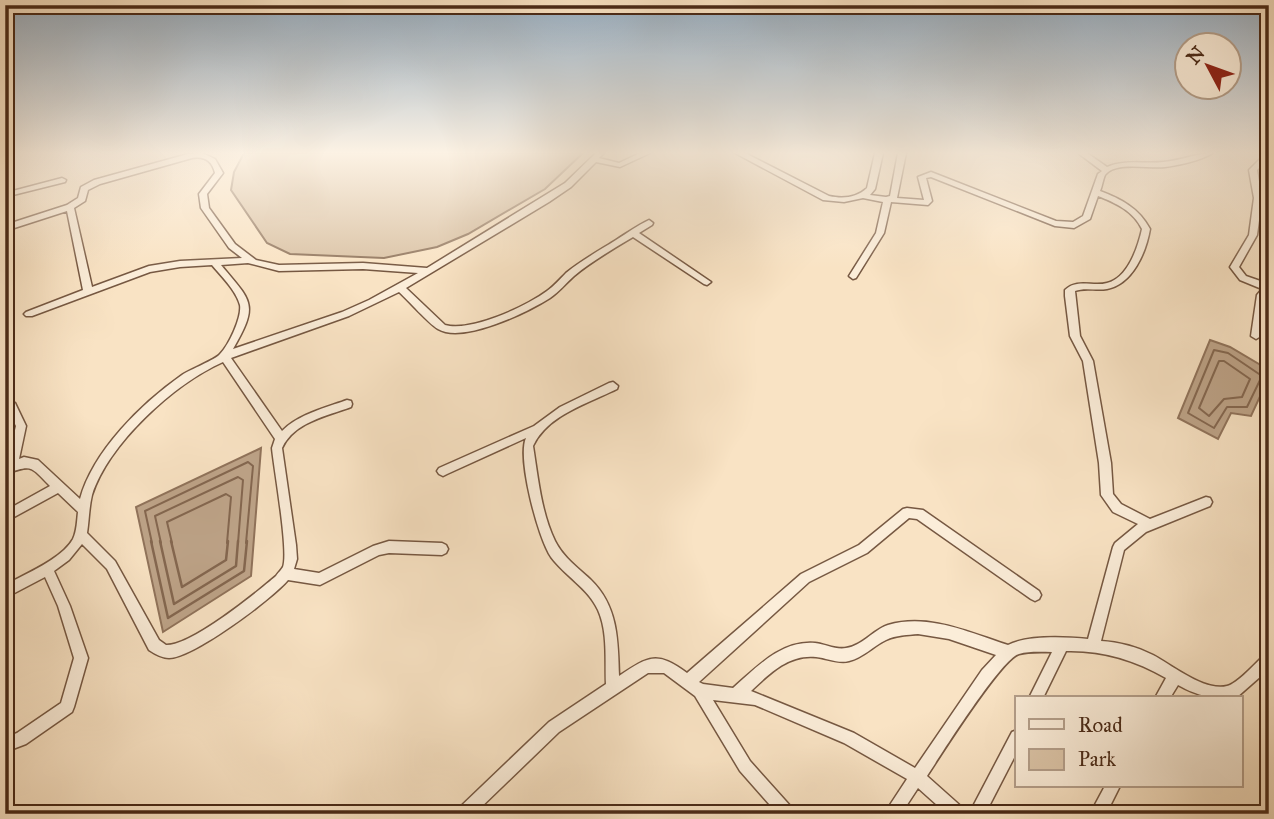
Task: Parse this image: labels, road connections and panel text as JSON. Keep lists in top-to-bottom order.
{
  "legend": ["Road", "Park"],
  "north": "top left"
}
